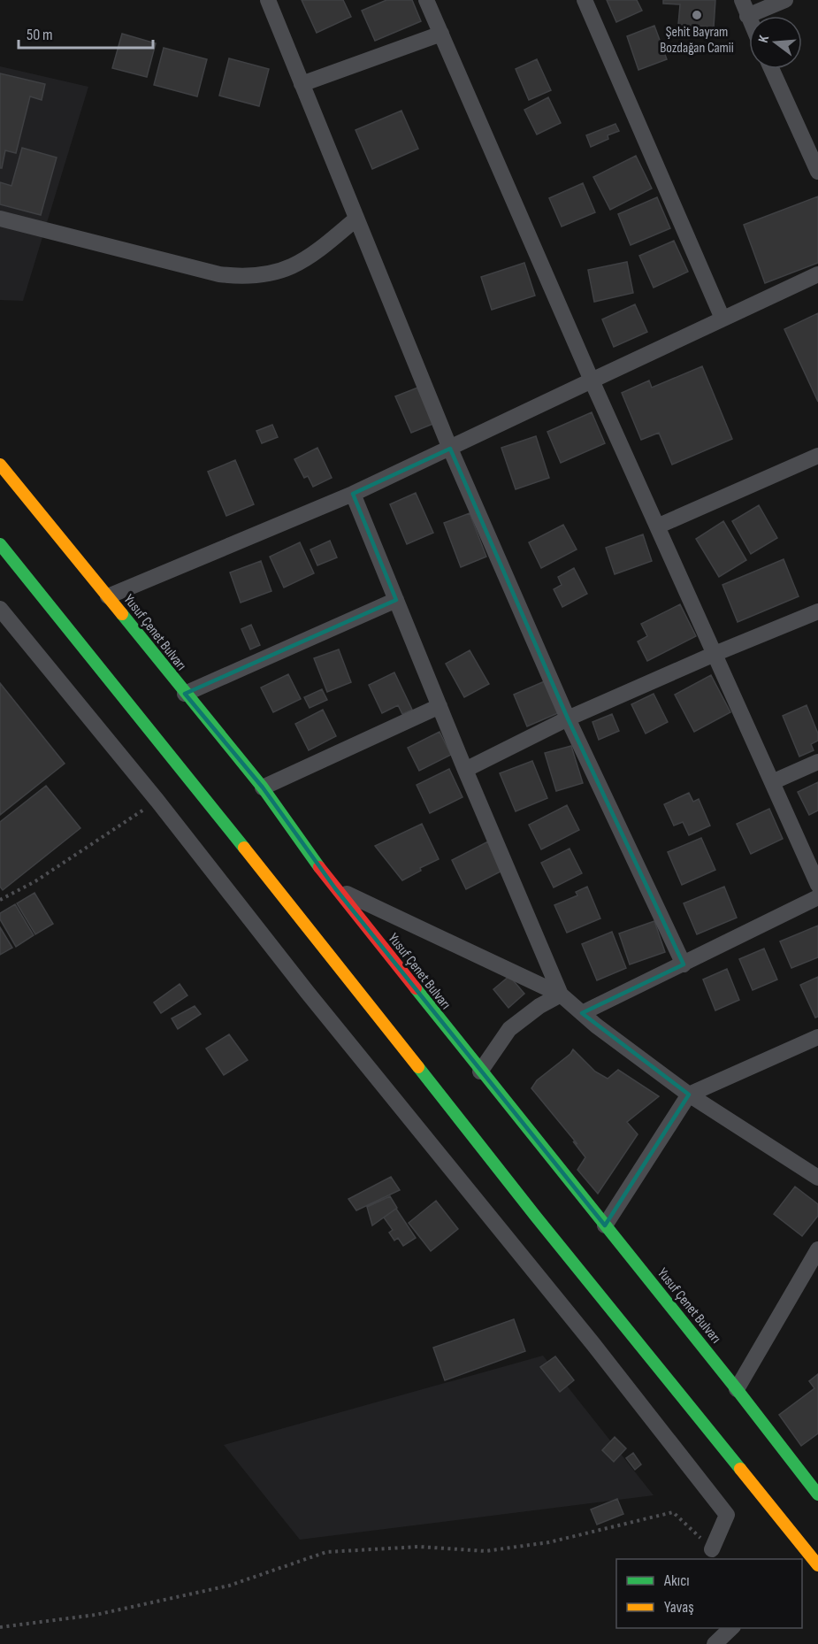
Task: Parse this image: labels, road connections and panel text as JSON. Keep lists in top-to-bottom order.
{
  "streets": {
    "highway": ["Yusuf Çenet Bulvarı"]
  },
  "places": ["Şehit Bayram Bozdağan Camii"],
  "legend": ["Akıcı", "Yavaş"],
  "scale_bar": "50 m",
  "north": "left"
}
